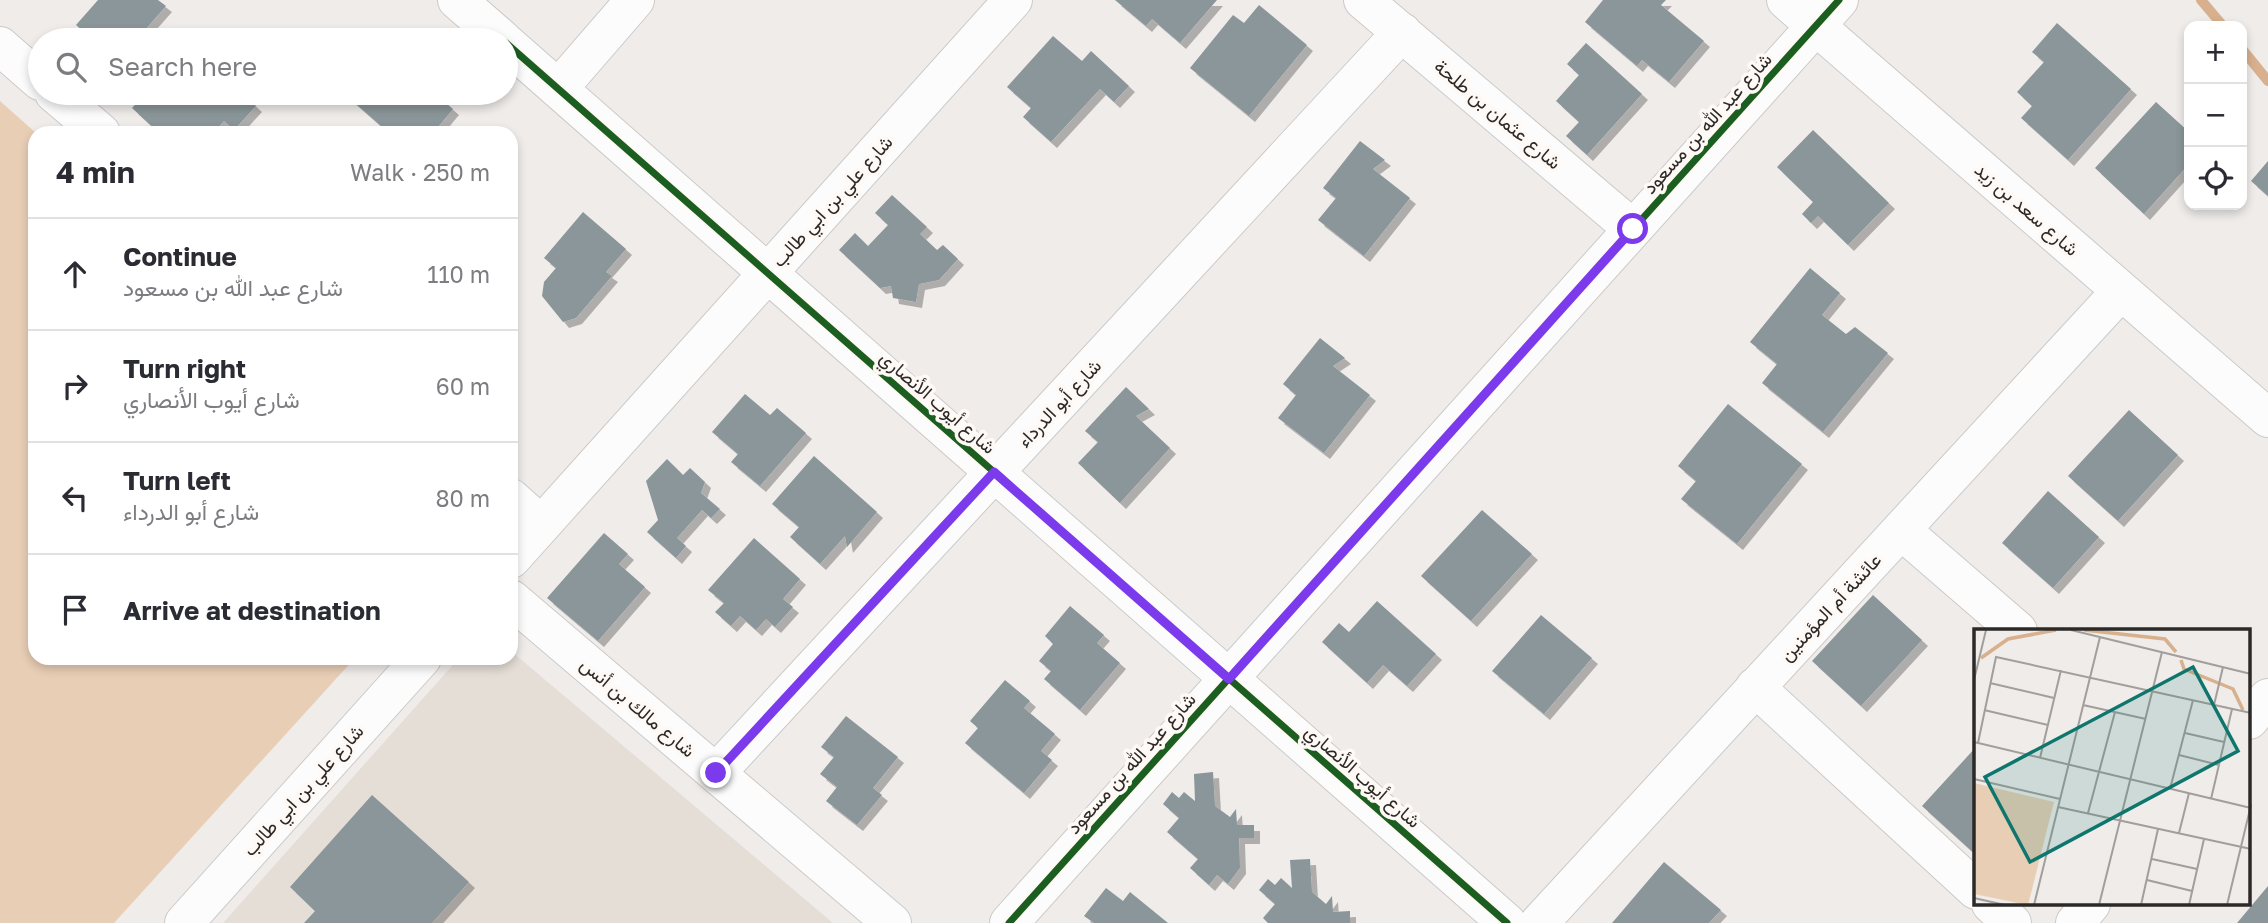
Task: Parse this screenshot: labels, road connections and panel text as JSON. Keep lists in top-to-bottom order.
{
  "streets": {
    "street": [
      "شارع عثمان بن طلحة",
      "شارع عبد الله بن مسعود",
      "شارع علي بن ابي طالب",
      "شارع سعد بن زيد",
      "شارع أيوب الأنصاري",
      "شارع أبو الدرداء",
      "عائشة أم المؤمنين",
      "شارع مالك بن أنس"
    ]
  },
  "crossings": [
    ["شارع عثمان بن طلحة", "شارع عبد الله بن مسعود"],
    ["شارع عثمان بن طلحة", "شارع أبو الدرداء"],
    ["شارع عبد الله بن مسعود", "شارع سعد بن زيد"],
    ["شارع عبد الله بن مسعود", "شارع أيوب الأنصاري"],
    ["شارع علي بن ابي طالب", "شارع أيوب الأنصاري"],
    ["شارع سعد بن زيد", "عائشة أم المؤمنين"],
    ["شارع أيوب الأنصاري", "شارع أبو الدرداء"],
    ["شارع أبو الدرداء", "شارع مالك بن أنس"]
  ],
  "page": {
    "map_buttons": ["+", "−"],
    "search": "Search here",
    "heading": ["4 min", "Walk · 250 m"],
    "list": [
      ["Continue", "شارع عبد الله بن مسعود", "110 m"],
      ["Turn right", "شارع أيوب الأنصاري", "60 m"],
      ["Turn left", "شارع أبو الدرداء", "80 m"],
      "Arrive at destination"
    ]
  }
}
